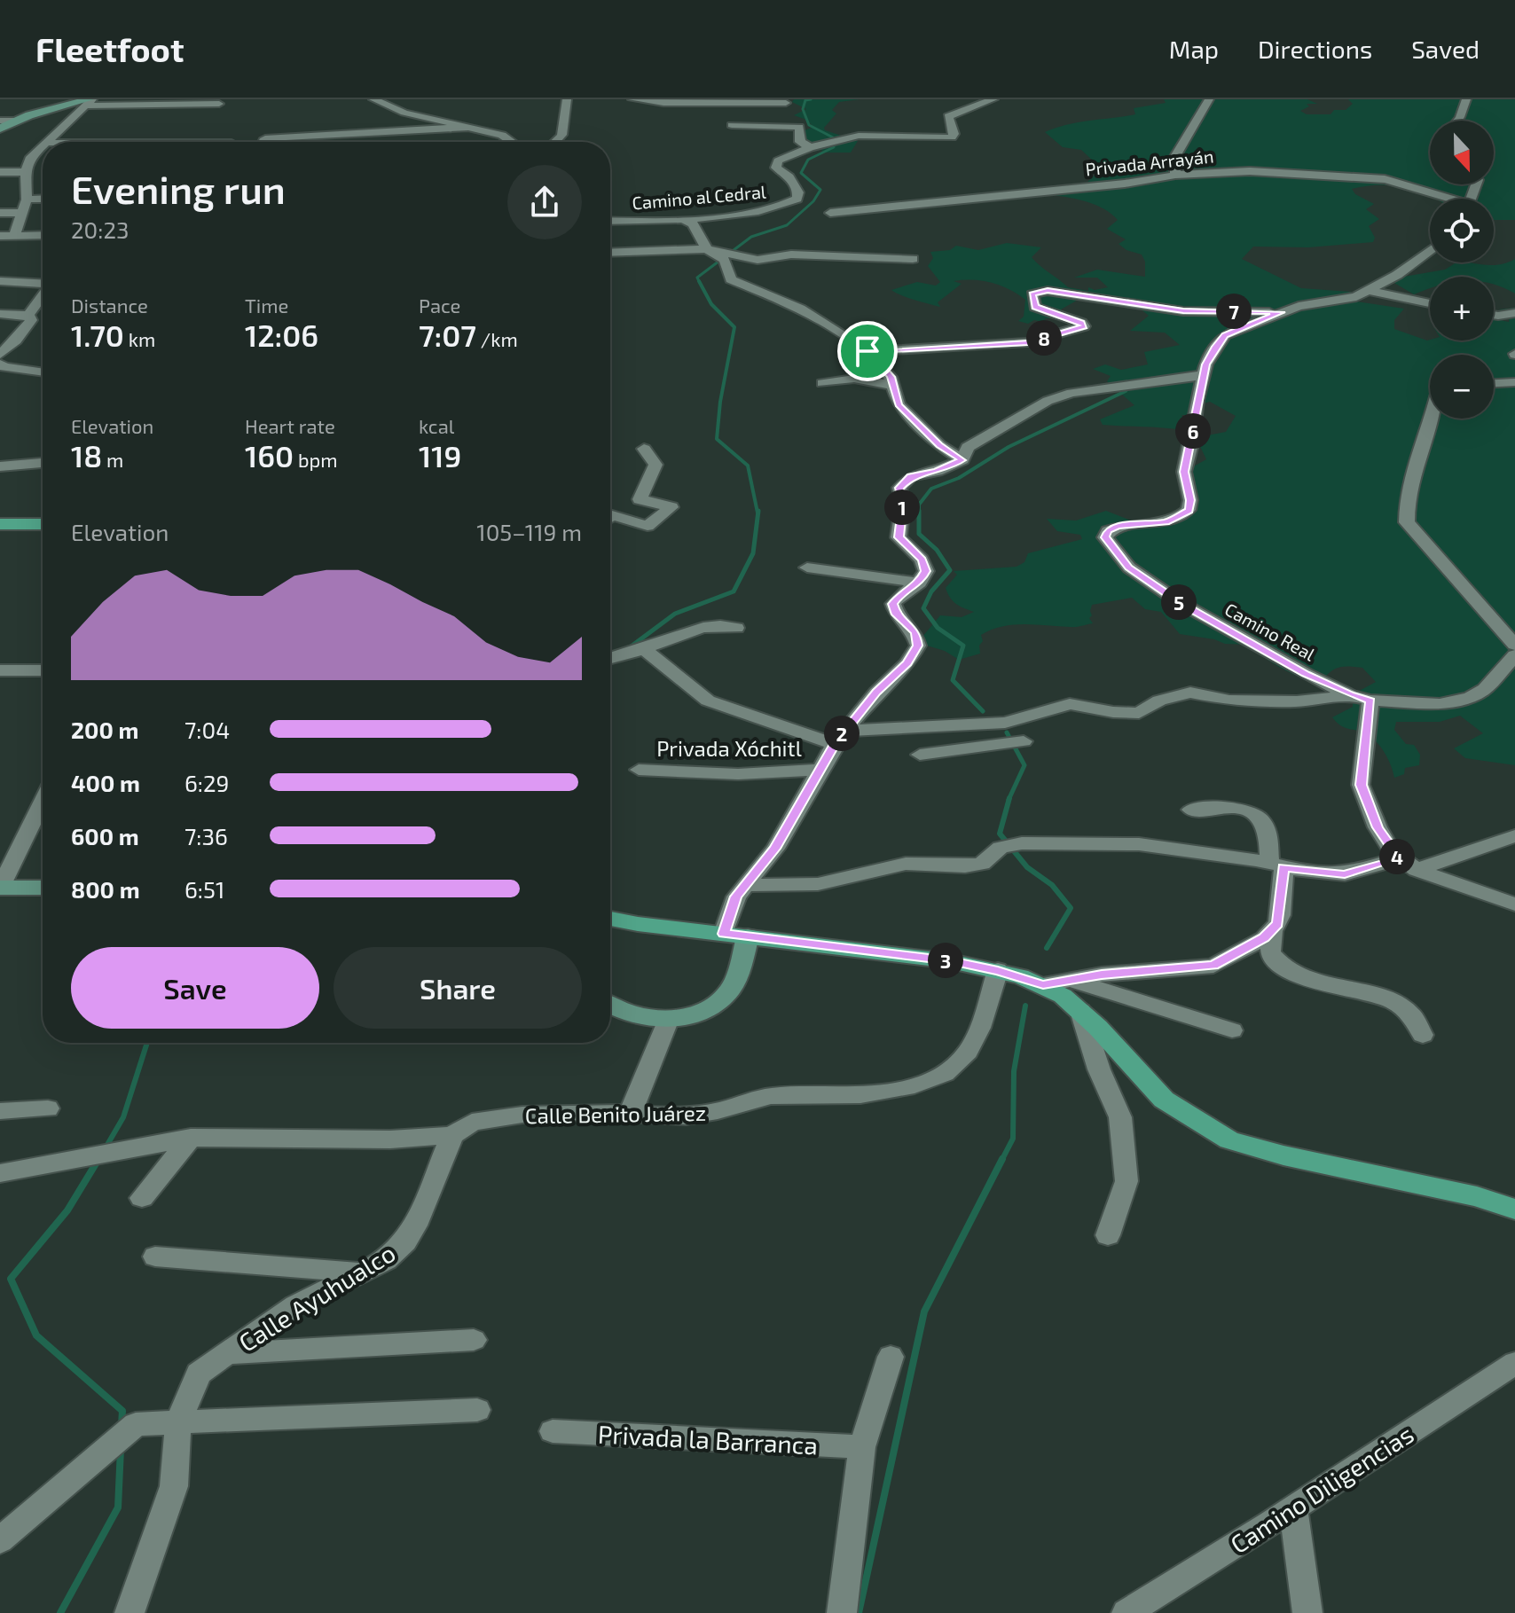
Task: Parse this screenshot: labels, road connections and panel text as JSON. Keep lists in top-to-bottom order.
{
  "streets": {
    "street": [
      "Privada Arrayán",
      "Camino al Cedral",
      "Camino Real",
      "Privada Xóchitl",
      "Calle Benito Juárez",
      "Calle Ayuhualco",
      "Privada la Barranca",
      "Camino Diligencias"
    ]
  },
  "crossings": [
    ["Calle Benito Juárez", "Calle Ayuhualco"]
  ],
  "north": "bottom",
  "page": {
    "header": "Fleetfoot",
    "nav": ["Map", "Directions", "Saved"],
    "map_buttons": ["+", "−"],
    "heading": ["Evening run", "20:23"],
    "stats": [
      ["Distance", "1.70 km"],
      ["Time", "12:06"],
      ["Pace", "7:07 /km"],
      ["Elevation", "18 m"],
      ["Heart rate", "160 bpm"],
      ["kcal", "119"]
    ],
    "pins": [
      "7",
      "8",
      "6",
      "1",
      "5",
      "2",
      "4",
      "3"
    ],
    "chart": ["Elevation", "105–119 m"],
    "list": [
      {
        "name": "200 m",
        "note": "7:04"
      },
      {
        "name": "400 m",
        "note": "6:29"
      },
      {
        "name": "600 m",
        "note": "7:36"
      },
      {
        "name": "800 m",
        "note": "6:51"
      }
    ],
    "buttons": ["Save", "Share"]
  }
}
